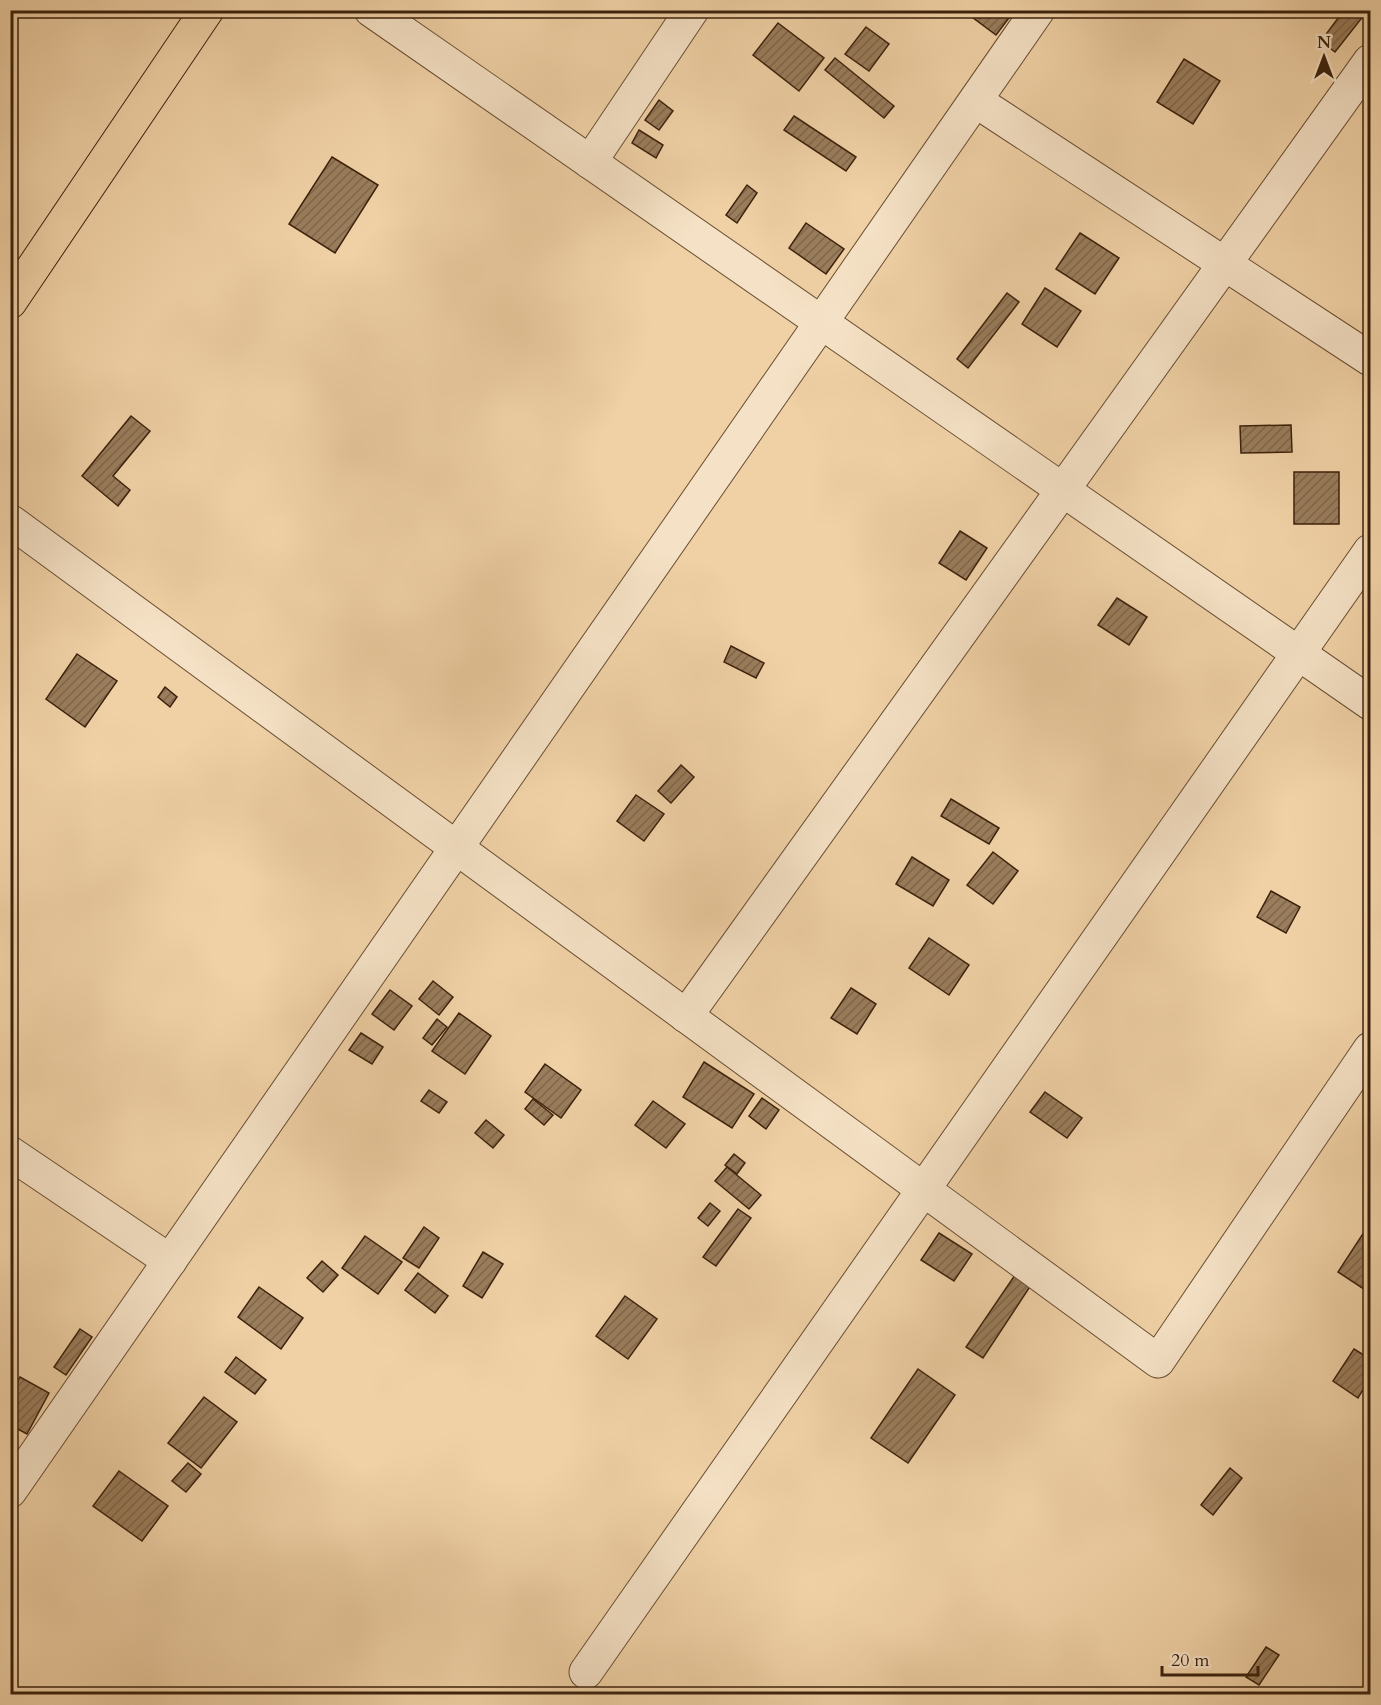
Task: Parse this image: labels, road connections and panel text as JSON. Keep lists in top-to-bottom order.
{
  "scale_bar": "20 m",
  "north": "top"
}
